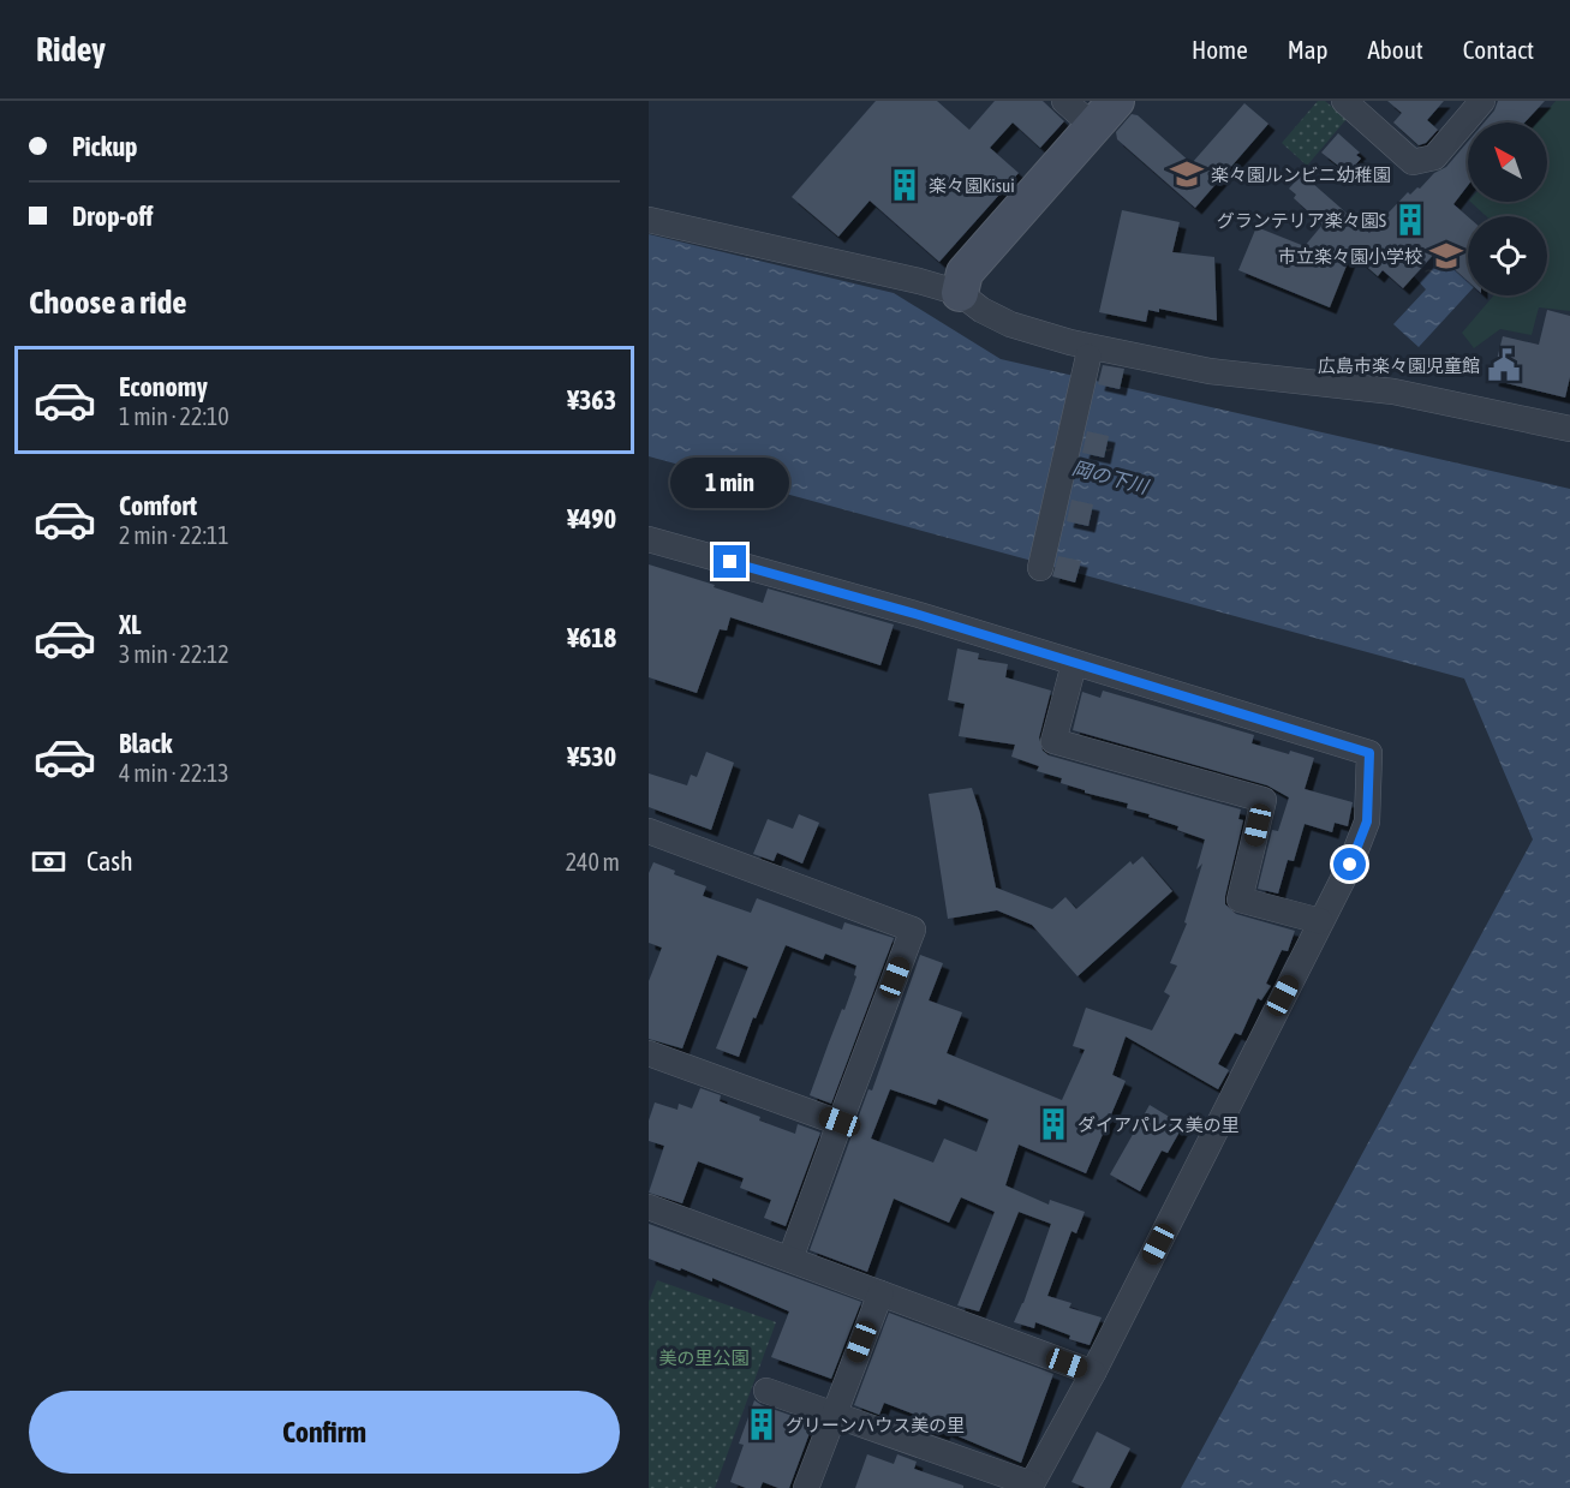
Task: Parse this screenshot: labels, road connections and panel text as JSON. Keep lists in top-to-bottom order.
{
  "water": ["岡の下川"],
  "parks": ["美の里公園"],
  "places": {
    "school or university": ["楽々園ルンビニ幼稚園", "市立楽々園小学校"],
    "building": [
      "楽々園Kisui",
      "グランテリア楽々園S",
      "ダイアパレス美の里",
      "グリーンハウス美の里"
    ],
    "public building": ["広島市楽々園児童館"]
  },
  "north": "top left",
  "page": {
    "header": "Ridey",
    "nav": [
      "Home",
      "Map",
      "About",
      "Contact"
    ],
    "banner": ["Pickup", "Drop-off"],
    "heading": "Choose a ride",
    "list": [
      {
        "name": "Economy",
        "note": "1 min · 22:10",
        "value": "¥363"
      },
      {
        "name": "Comfort",
        "note": "2 min · 22:11",
        "value": "¥490"
      },
      {
        "name": "XL",
        "note": "3 min · 22:12",
        "value": "¥618"
      },
      {
        "name": "Black",
        "note": "4 min · 22:13",
        "value": "¥530"
      }
    ],
    "bubble": "1 min",
    "pay": ["Cash", "240 m"],
    "buttons": "Confirm"
  }
}
